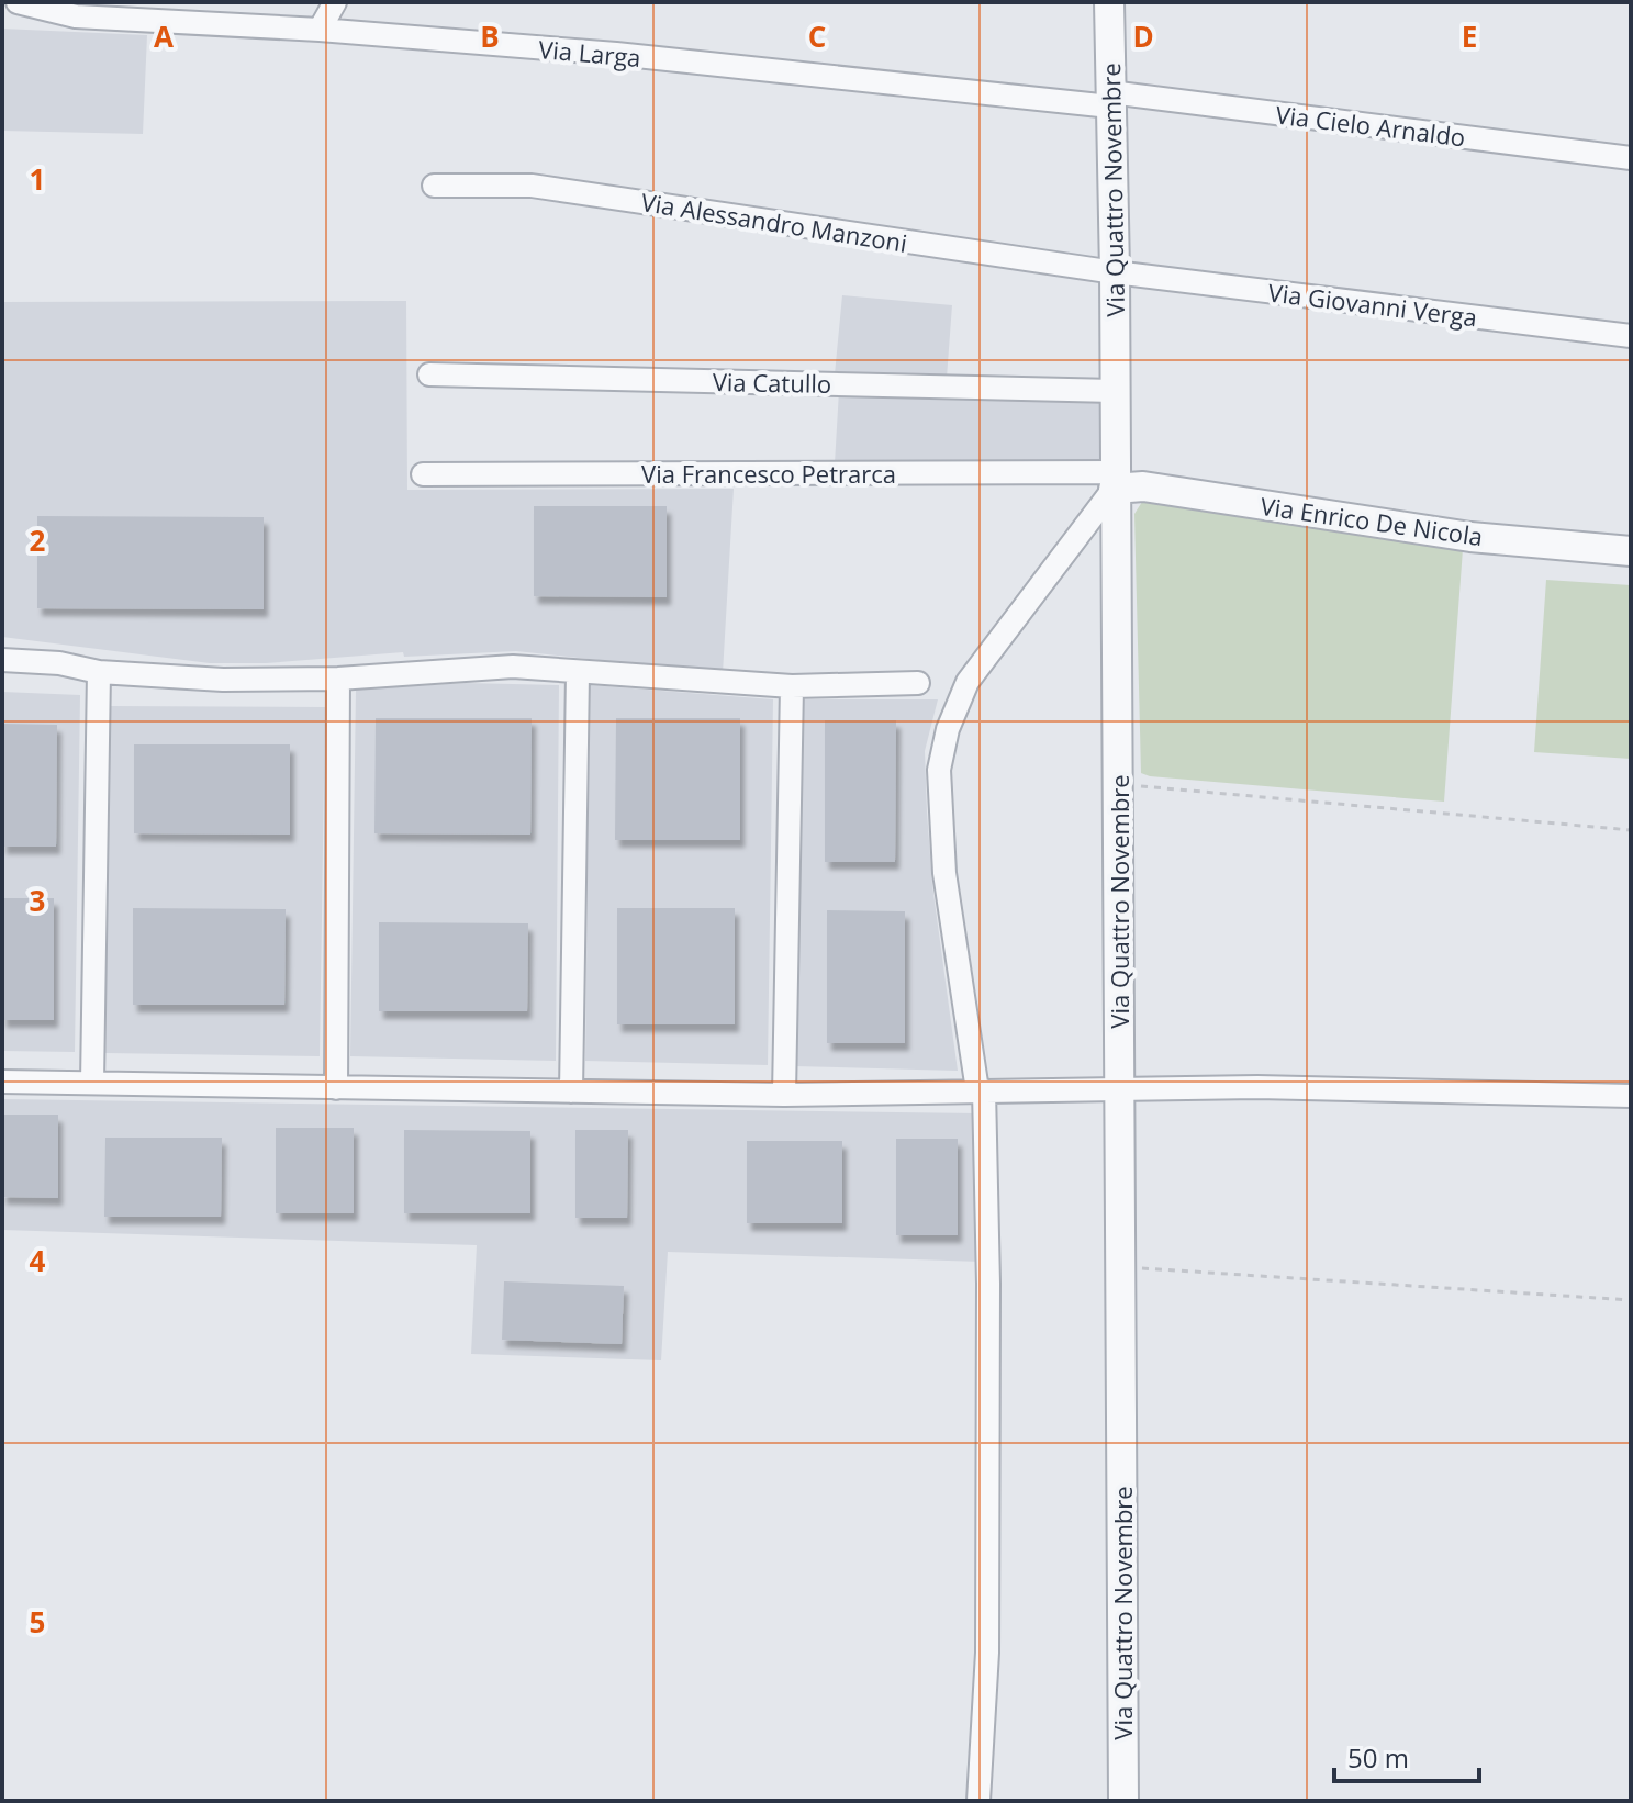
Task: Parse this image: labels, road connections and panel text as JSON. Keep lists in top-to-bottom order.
{
  "streets": {
    "street": [
      "Via Larga",
      "Via Cielo Arnaldo",
      "Via Quattro Novembre",
      "Via Alessandro Manzoni",
      "Via Giovanni Verga",
      "Via Catullo",
      "Via Francesco Petrarca",
      "Via Enrico De Nicola"
    ]
  },
  "crossings": [
    ["Via Larga", "Via Cielo Arnaldo"],
    ["Via Larga", "Via Quattro Novembre"],
    ["Via Cielo Arnaldo", "Via Quattro Novembre"],
    ["Via Quattro Novembre", "Via Alessandro Manzoni"],
    ["Via Quattro Novembre", "Via Giovanni Verga"],
    ["Via Quattro Novembre", "Via Catullo"],
    ["Via Quattro Novembre", "Via Francesco Petrarca"],
    ["Via Quattro Novembre", "Via Enrico De Nicola"],
    ["Via Alessandro Manzoni", "Via Giovanni Verga"],
    ["Via Francesco Petrarca", "Via Enrico De Nicola"]
  ],
  "scale_bar": "50 m",
  "grid": {
    "columns": [
      "A",
      "B",
      "C",
      "D",
      "E"
    ],
    "rows": [
      "1",
      "2",
      "3",
      "4",
      "5"
    ]
  }
}
